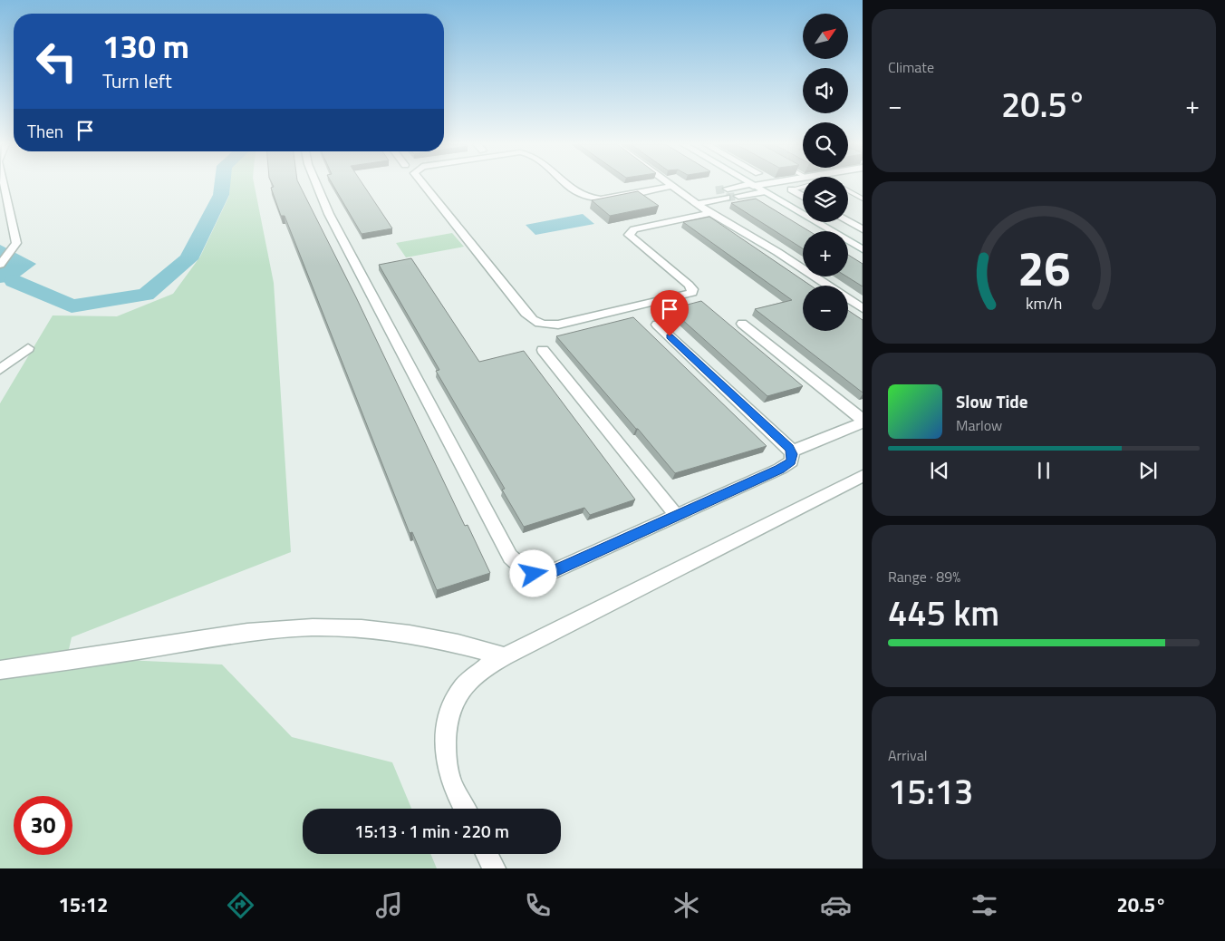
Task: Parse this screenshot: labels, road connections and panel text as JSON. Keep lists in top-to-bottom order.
{
  "north": "top right",
  "page": {
    "tile": [
      "Climate",
      ["Range · 89%", "445 km"],
      ["Arrival", "15:13"]
    ],
    "map_buttons": ["+", "−"],
    "turn": ["130 m", "Turn left"],
    "heat": ["−", "20.5°", "+"],
    "then": "Then",
    "song": ["Slow Tide", "Marlow"],
    "limit": "30",
    "trip": "15:13 · 1 min · 220 m",
    "tabs": ["15:12", "20.5°"],
    "gauge": ["26", "km/h"]
  }
}
